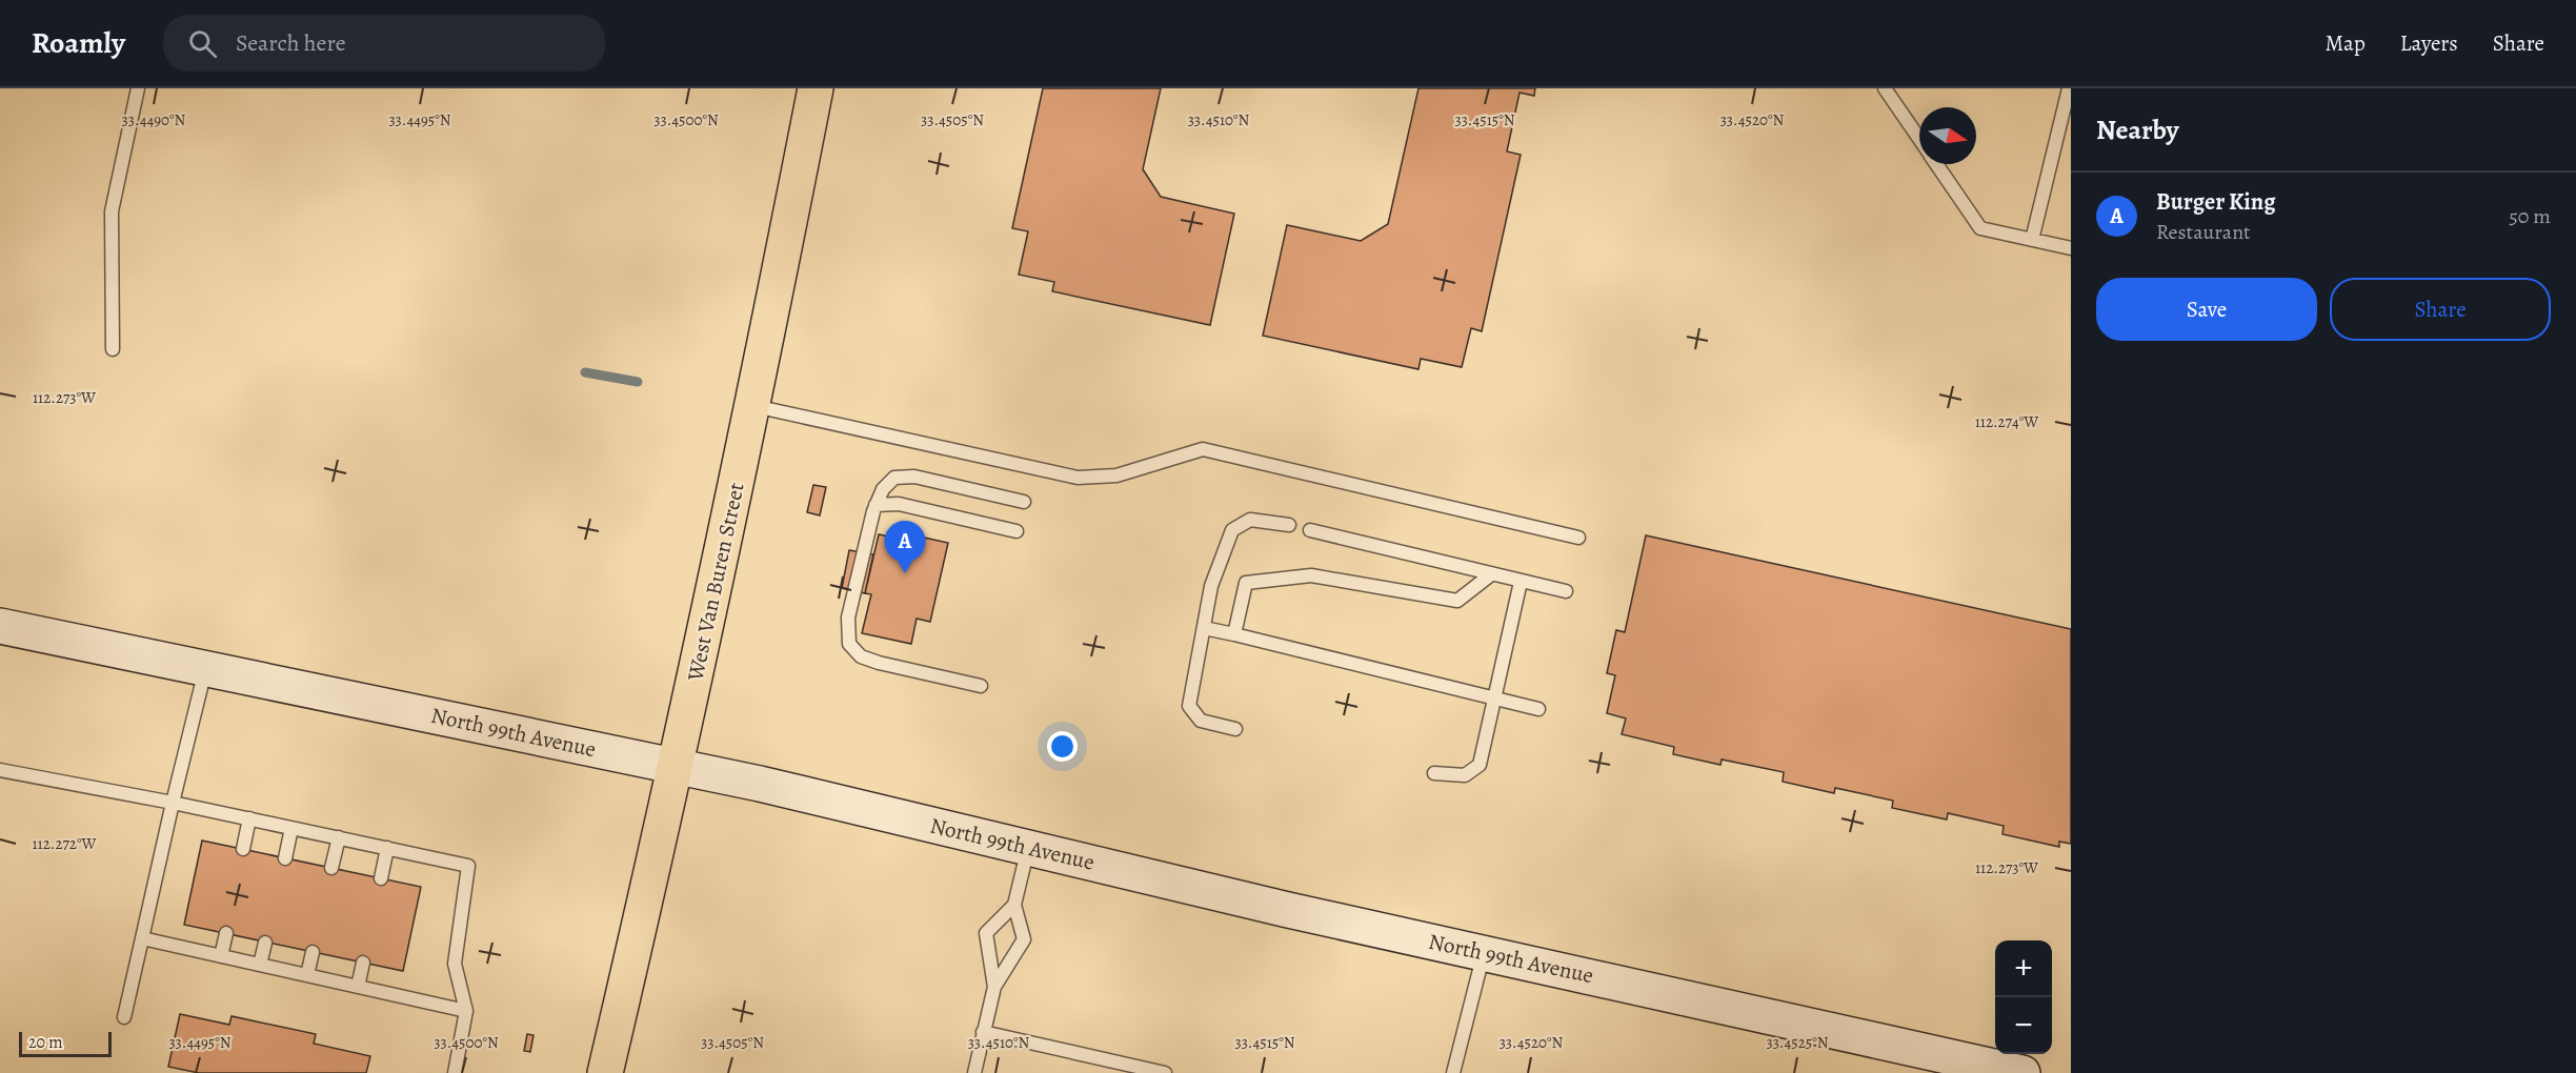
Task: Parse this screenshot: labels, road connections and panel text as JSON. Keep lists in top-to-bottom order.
{
  "streets": {
    "main road": ["West Van Buren Street", "North 99th Avenue"]
  },
  "crossings": [
    ["West Van Buren Street", "North 99th Avenue"]
  ],
  "scale_bar": "20 m",
  "north": "right",
  "page": {
    "header": "Roamly",
    "search": "Search here",
    "nav": ["Map", "Layers", "Share"],
    "heading": "Nearby",
    "list": [
      {
        "mark": "A",
        "name": "Burger King",
        "note": "Restaurant",
        "value": "50 m"
      }
    ],
    "buttons": ["Save", "Share"],
    "pins": "A",
    "map_buttons": ["+", "−"],
    "scale": "20 m"
  },
  "coordinates": [
    "33.4490°N",
    "33.4495°N",
    "33.4500°N",
    "33.4505°N",
    "33.4510°N",
    "33.4515°N",
    "33.4520°N",
    "112.273°W",
    "112.274°W",
    "112.272°W",
    "33.4525°N"
  ]
}
